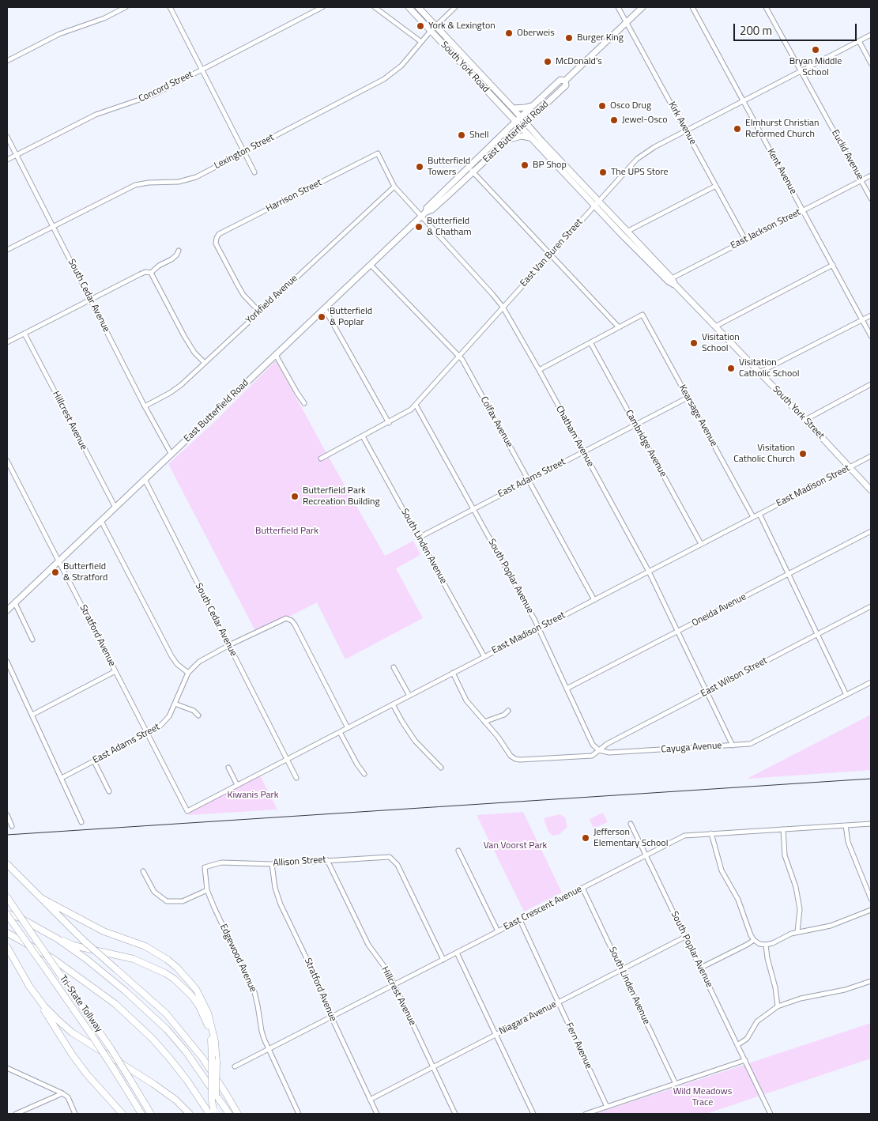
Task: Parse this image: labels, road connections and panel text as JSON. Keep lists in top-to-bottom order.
{
  "streets": {
    "highway": ["Tri-State Tollway"],
    "main road": ["South York Road", "East Butterfield Road", "South York Street"],
    "street": [
      "Concord Street",
      "Kirk Avenue",
      "Lexington Street",
      "Euclid Avenue",
      "Kent Avenue",
      "Harrison Street",
      "East Jackson Street",
      "East Van Buren Street",
      "South Cedar Avenue",
      "Yorkfield Avenue",
      "Kearsage Avenue",
      "Hillcrest Avenue",
      "Colfax Avenue",
      "Chatham Avenue",
      "Cambridge Avenue",
      "East Adams Street",
      "East Madison Street",
      "South Linden Avenue",
      "South Poplar Avenue",
      "Oneida Avenue",
      "Stratford Avenue",
      "East Wilson Street",
      "Cayuga Avenue",
      "Allison Street",
      "East Crescent Avenue",
      "Edgewood Avenue",
      "Niagara Avenue",
      "Fern Avenue"
    ]
  },
  "crossings": [
    ["South York Road", "East Butterfield Road"],
    ["South York Road", "Lexington Street"],
    ["South York Road", "South York Street"],
    ["Concord Street", "South Cedar Avenue"],
    ["Kirk Avenue", "East Butterfield Road"],
    ["Kirk Avenue", "East Jackson Street"],
    ["Kirk Avenue", "East Van Buren Street"],
    ["East Butterfield Road", "South Cedar Avenue"],
    ["East Butterfield Road", "South York Street"],
    ["East Butterfield Road", "Hillcrest Avenue"],
    ["East Butterfield Road", "Colfax Avenue"],
    ["East Butterfield Road", "Chatham Avenue"],
    ["East Butterfield Road", "Stratford Avenue"],
    ["Lexington Street", "South Cedar Avenue"],
    ["Euclid Avenue", "East Jackson Street"],
    ["Euclid Avenue", "East Van Buren Street"],
    ["Kent Avenue", "East Jackson Street"],
    ["Kent Avenue", "East Van Buren Street"],
    ["Harrison Street", "Yorkfield Avenue"],
    ["Harrison Street", "Chatham Avenue"],
    ["East Jackson Street", "South York Street"],
    ["East Van Buren Street", "South York Street"],
    ["East Van Buren Street", "Colfax Avenue"],
    ["East Van Buren Street", "Chatham Avenue"],
    ["East Van Buren Street", "South Linden Avenue"],
    ["East Van Buren Street", "South Poplar Avenue"],
    ["South Cedar Avenue", "Yorkfield Avenue"],
    ["South Cedar Avenue", "East Adams Street"],
    ["South Cedar Avenue", "East Madison Street"],
    ["Yorkfield Avenue", "Chatham Avenue"],
    ["South York Street", "East Madison Street"],
    ["Kearsage Avenue", "East Adams Street"],
    ["Kearsage Avenue", "East Madison Street"],
    ["Hillcrest Avenue", "Allison Street"],
    ["Hillcrest Avenue", "East Crescent Avenue"],
    ["Hillcrest Avenue", "Niagara Avenue"],
    ["Colfax Avenue", "East Adams Street"],
    ["Colfax Avenue", "East Madison Street"],
    ["Chatham Avenue", "East Adams Street"],
    ["Chatham Avenue", "East Madison Street"],
    ["Chatham Avenue", "Oneida Avenue"],
    ["Chatham Avenue", "East Wilson Street"],
    ["Chatham Avenue", "Cayuga Avenue"],
    ["Cambridge Avenue", "East Adams Street"],
    ["Cambridge Avenue", "East Madison Street"],
    ["East Adams Street", "East Madison Street"],
    ["East Adams Street", "South Linden Avenue"],
    ["East Adams Street", "South Poplar Avenue"],
    ["East Adams Street", "Stratford Avenue"],
    ["East Madison Street", "South Linden Avenue"],
    ["East Madison Street", "South Poplar Avenue"],
    ["East Madison Street", "Stratford Avenue"],
    ["East Madison Street", "Cayuga Avenue"],
    ["South Linden Avenue", "East Crescent Avenue"],
    ["South Linden Avenue", "Niagara Avenue"],
    ["South Poplar Avenue", "Oneida Avenue"],
    ["South Poplar Avenue", "East Wilson Street"],
    ["South Poplar Avenue", "Cayuga Avenue"],
    ["South Poplar Avenue", "East Crescent Avenue"],
    ["South Poplar Avenue", "Niagara Avenue"],
    ["Stratford Avenue", "Allison Street"],
    ["Stratford Avenue", "East Crescent Avenue"],
    ["Stratford Avenue", "Niagara Avenue"],
    ["East Wilson Street", "Cayuga Avenue"],
    ["Allison Street", "East Crescent Avenue"],
    ["Allison Street", "Edgewood Avenue"],
    ["East Crescent Avenue", "Edgewood Avenue"],
    ["East Crescent Avenue", "Fern Avenue"],
    ["Niagara Avenue", "Fern Avenue"]
  ],
  "parks": [
    "Butterfield Park",
    "Kiwanis Park",
    "Van Voorst Park",
    "Wild Meadows Trace"
  ],
  "places": [
    "York & Lexington",
    "Oberweis",
    "Burger King",
    "Bryan Middle School",
    "McDonald's",
    "Osco Drug",
    "Jewel-Osco",
    "Elmhurst Christian Reformed Church",
    "Shell",
    "BP Shop",
    "Butterfield Towers",
    "The UPS Store",
    "Butterfield & Chatham",
    "Butterfield & Poplar",
    "Visitation School",
    "Visitation Catholic School",
    "Visitation Catholic Church",
    "Butterfield Park Recreation Building",
    "Butterfield & Stratford",
    "Jefferson Elementary School"
  ],
  "scale_bar": "200 m"
}
